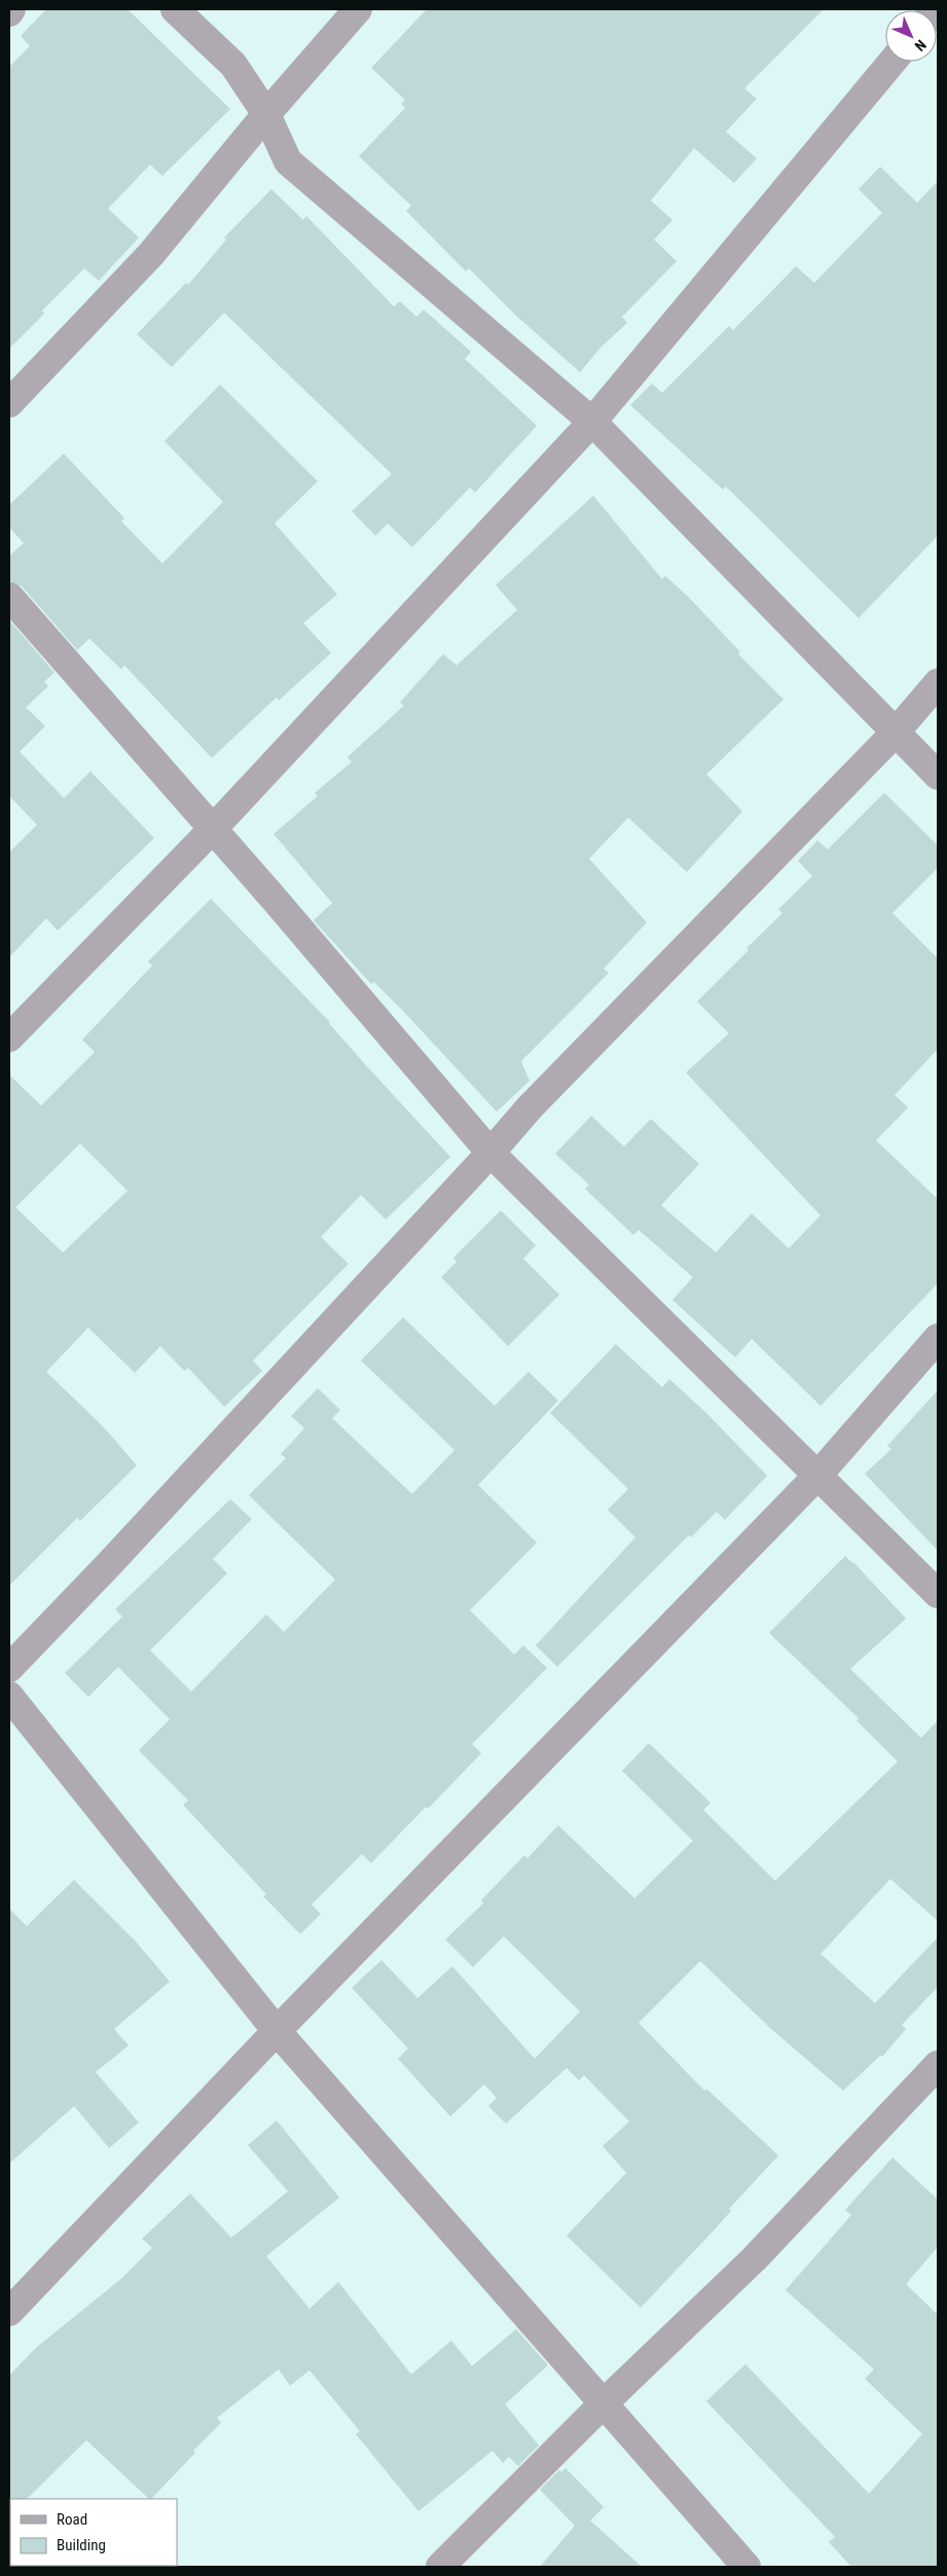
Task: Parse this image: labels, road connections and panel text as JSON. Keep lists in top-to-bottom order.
{
  "legend": ["Road", "Building"],
  "north": "bottom right"
}
